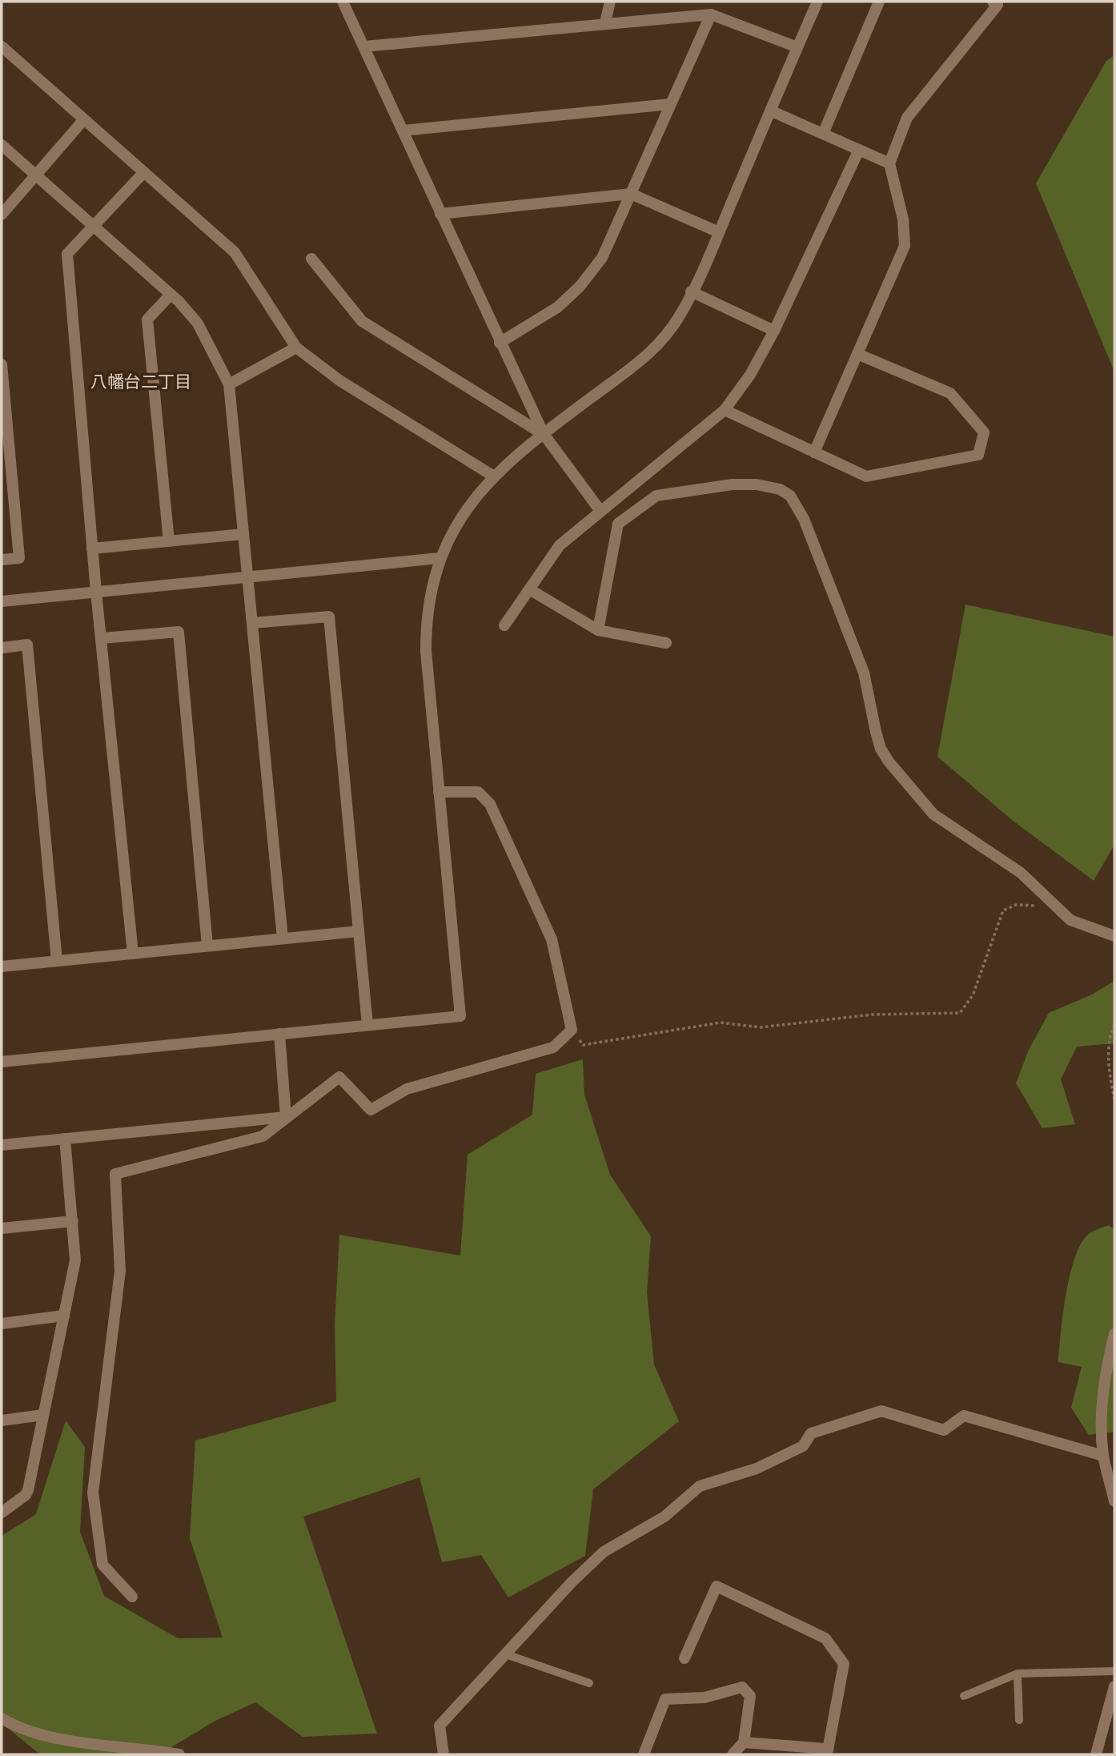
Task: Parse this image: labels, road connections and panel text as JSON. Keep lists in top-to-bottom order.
{
  "districts": ["八幡台二丁目"]
}
